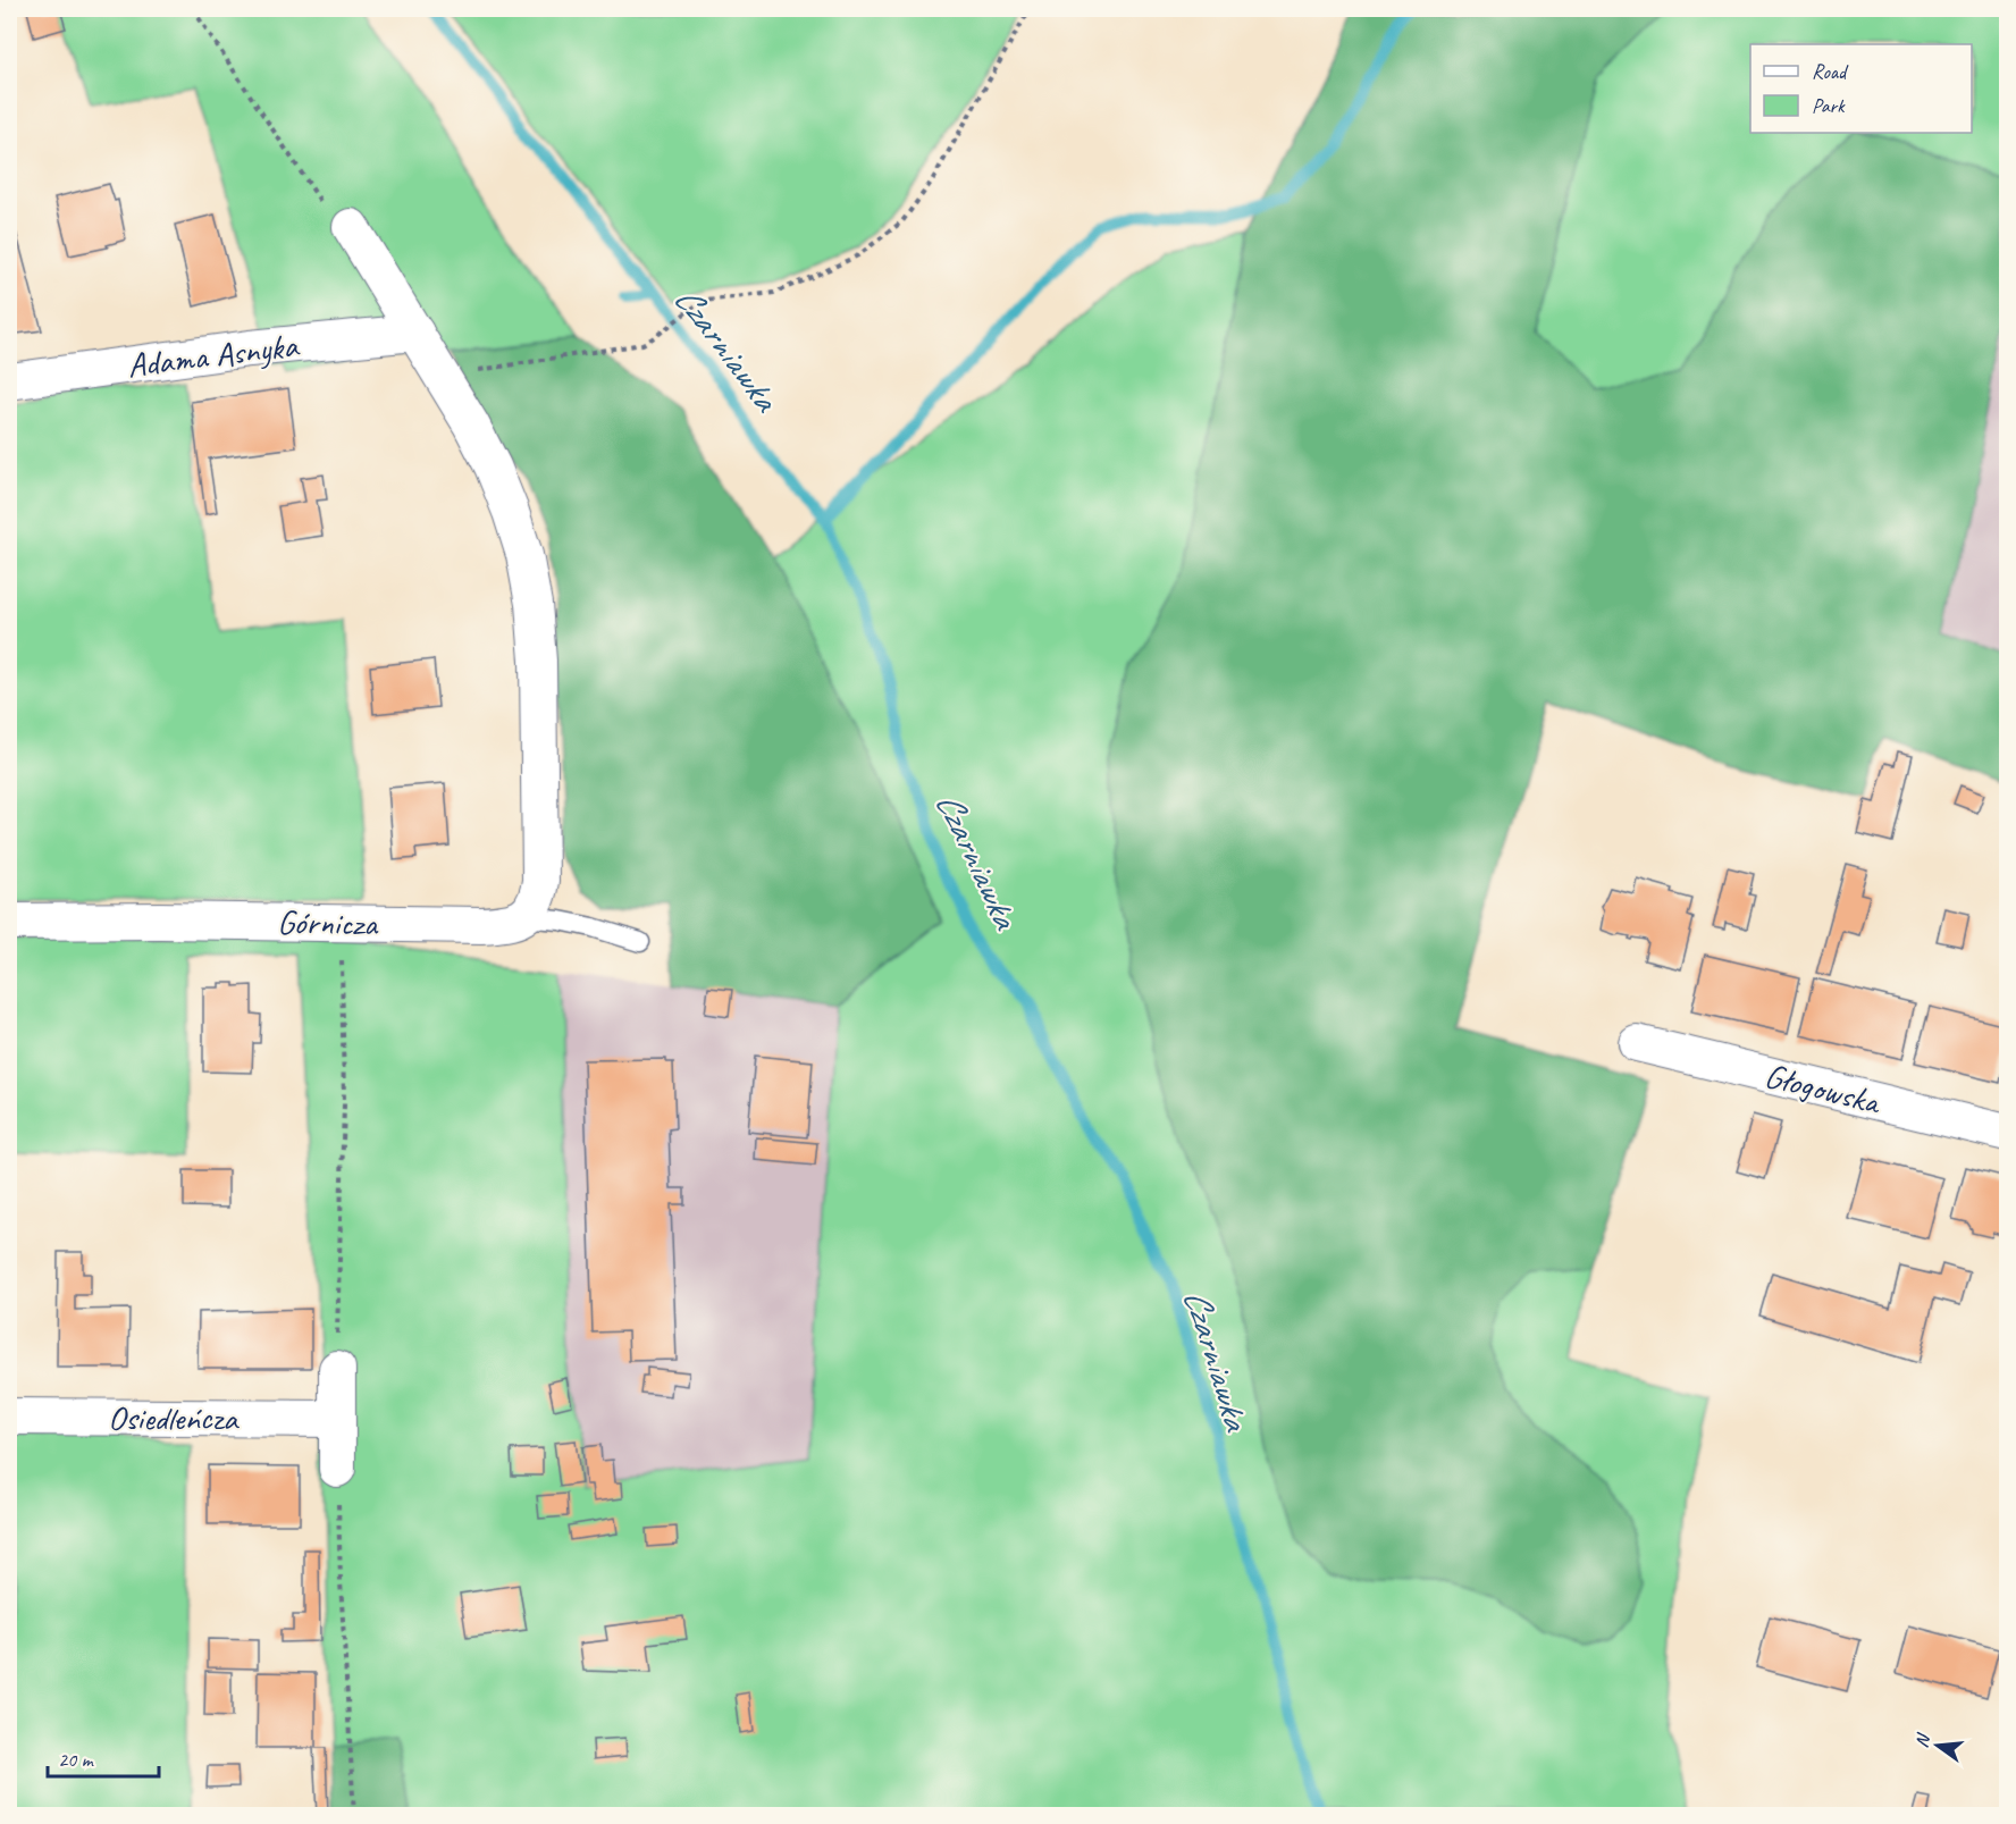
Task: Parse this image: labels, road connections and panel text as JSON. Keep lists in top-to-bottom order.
{
  "streets": {
    "street": [
      "Adama Asnyka",
      "Górnicza",
      "Głogowska",
      "Osiedleńcza"
    ]
  },
  "water": ["Czarniawka"],
  "legend": ["Road", "Park"],
  "scale_bar": "20 m",
  "north": "left"
}
